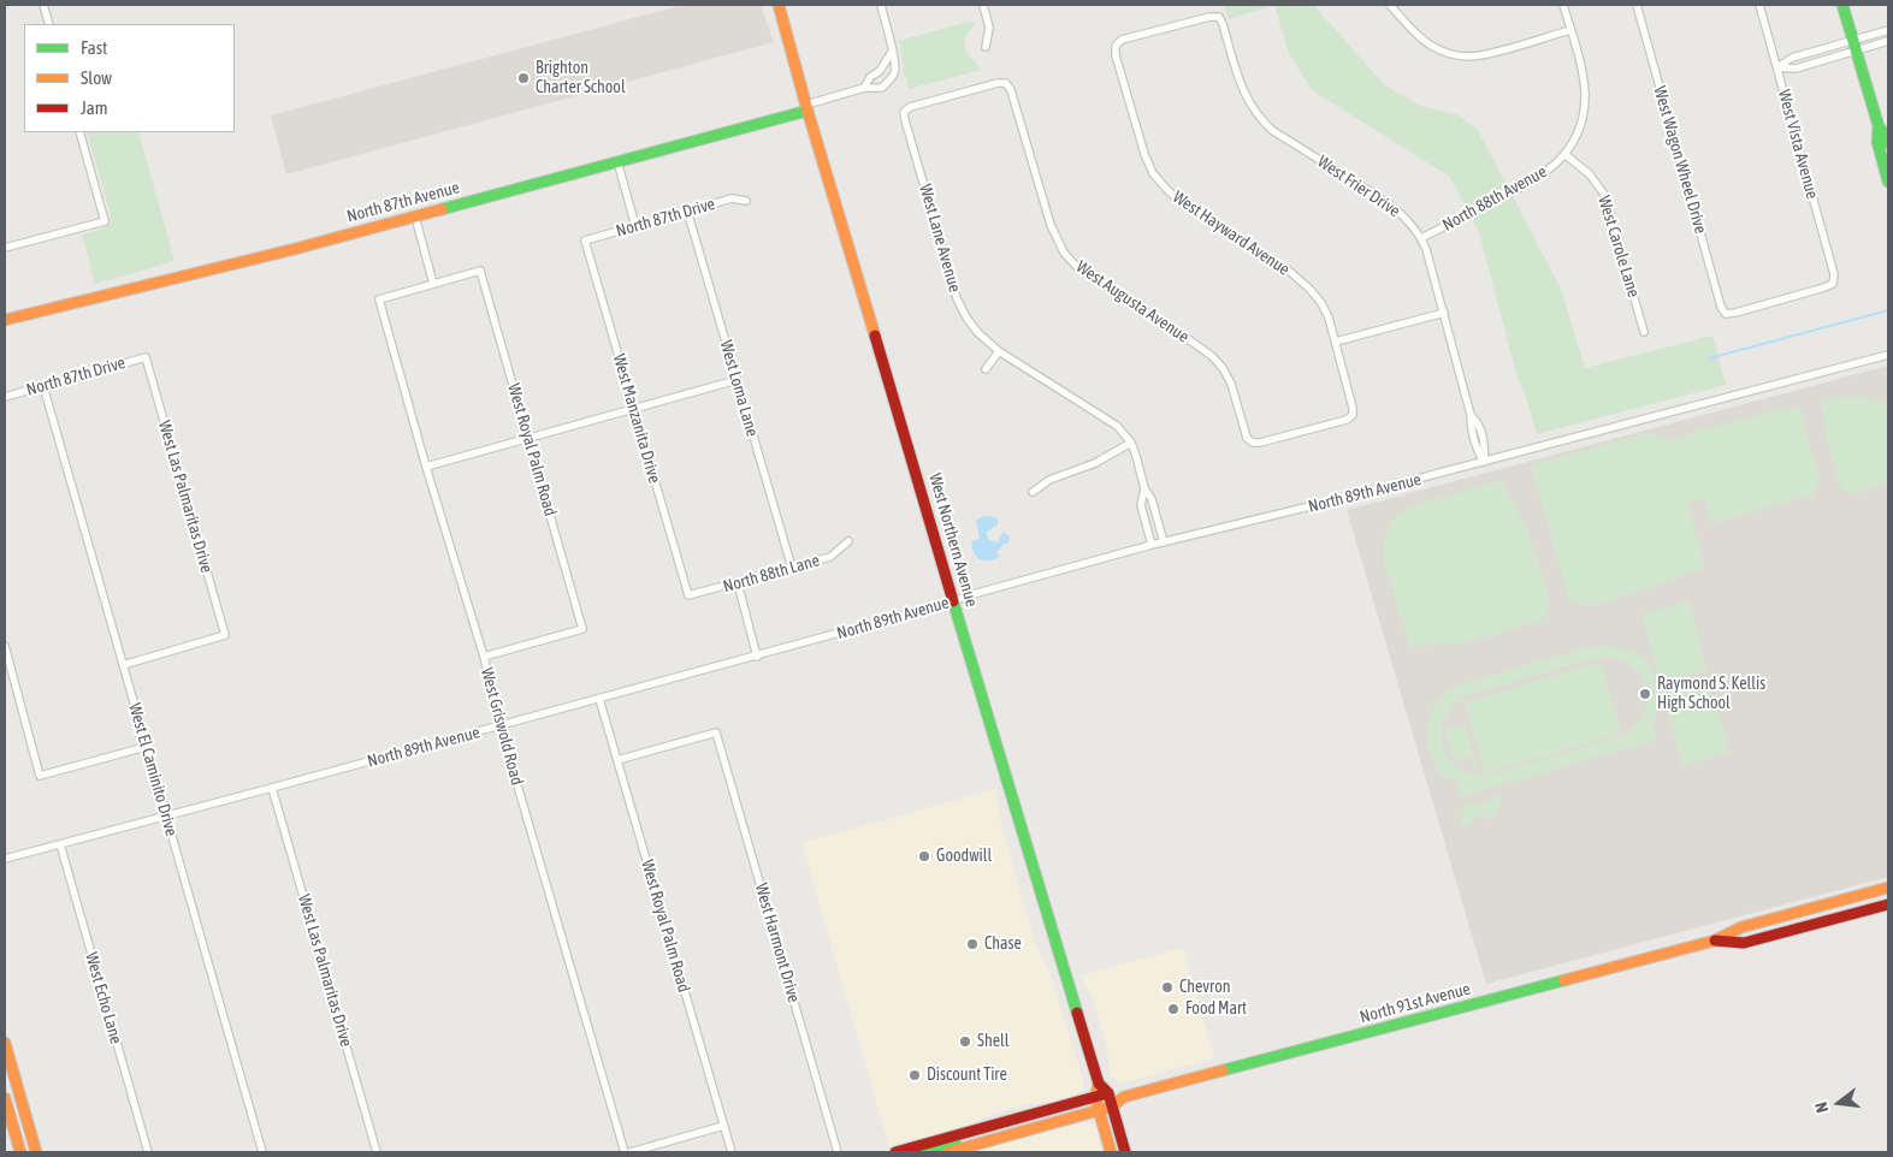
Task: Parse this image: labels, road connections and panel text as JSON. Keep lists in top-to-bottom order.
{
  "streets": {
    "main road": ["North 87th Avenue", "West Northern Avenue", "North 91st Avenue"],
    "street": [
      "West Vista Avenue",
      "West Wagon Wheel Drive",
      "West Frier Drive",
      "North 88th Avenue",
      "North 87th Drive",
      "West Hayward Avenue",
      "West Lane Avenue",
      "West Carole Lane",
      "West Augusta Avenue",
      "West Loma Lane",
      "West Manzanita Drive",
      "West Royal Palm Road",
      "North 89th Avenue",
      "West Las Palmaritas Drive",
      "North 88th Lane",
      "West Griswold Road",
      "West El Caminito Drive",
      "West Harmont Drive",
      "West Echo Lane"
    ]
  },
  "crossings": [
    ["West Vista Avenue", "West Wagon Wheel Drive"],
    ["West Frier Drive", "North 88th Avenue"],
    ["West Frier Drive", "West Hayward Avenue"],
    ["West Frier Drive", "North 89th Avenue"],
    ["North 88th Avenue", "West Carole Lane"],
    ["North 87th Avenue", "West Northern Avenue"],
    ["North 87th Drive", "West Loma Lane"],
    ["North 87th Drive", "West Manzanita Drive"],
    ["North 87th Drive", "West Las Palmaritas Drive"],
    ["North 87th Drive", "West El Caminito Drive"],
    ["West Hayward Avenue", "West Augusta Avenue"],
    ["West Lane Avenue", "West Augusta Avenue"],
    ["West Lane Avenue", "North 89th Avenue"],
    ["West Loma Lane", "North 88th Lane"],
    ["West Manzanita Drive", "North 88th Lane"],
    ["West Royal Palm Road", "North 89th Avenue"],
    ["West Royal Palm Road", "West Griswold Road"],
    ["West Royal Palm Road", "West Harmont Drive"],
    ["North 89th Avenue", "West Las Palmaritas Drive"],
    ["North 89th Avenue", "West Northern Avenue"],
    ["North 89th Avenue", "West Griswold Road"],
    ["North 89th Avenue", "West El Caminito Drive"],
    ["North 89th Avenue", "West Echo Lane"],
    ["West Las Palmaritas Drive", "West El Caminito Drive"],
    ["West Northern Avenue", "North 91st Avenue"]
  ],
  "places": [
    "Brighton Charter School",
    "Raymond S. Kellis High School",
    "Goodwill",
    "Chase",
    "Chevron",
    "Food Mart",
    "Shell",
    "Discount Tire"
  ],
  "legend": ["Fast", "Slow", "Jam"],
  "north": "left"
}
